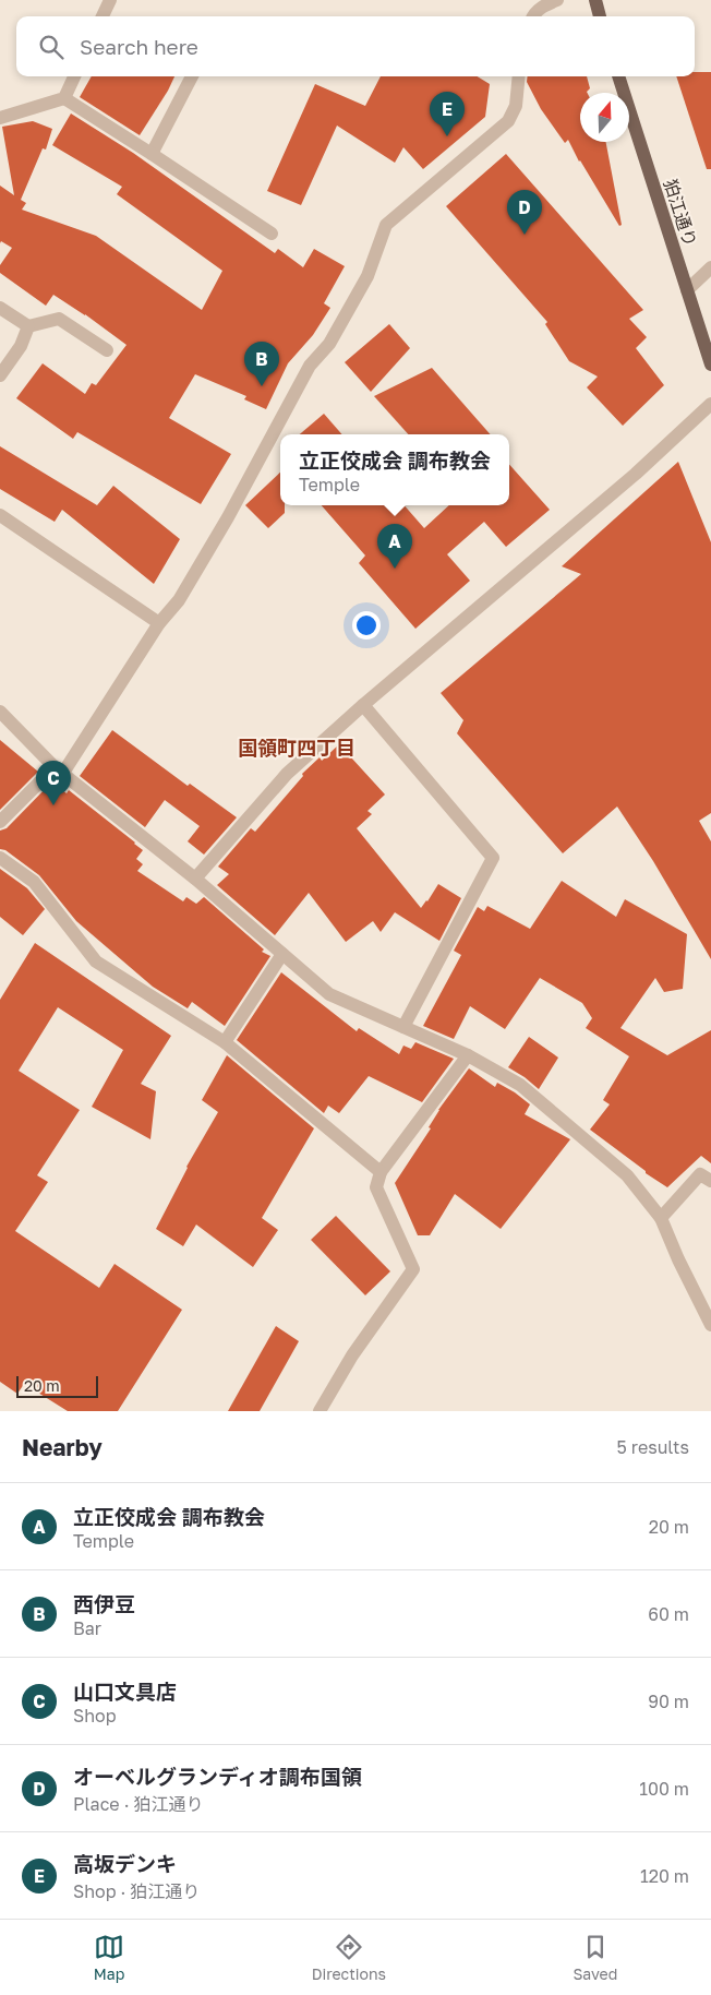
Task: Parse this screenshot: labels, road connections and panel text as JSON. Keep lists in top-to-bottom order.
{
  "streets": {
    "main road": ["狛江通り"]
  },
  "districts": ["国領町四丁目"],
  "scale_bar": "20 m",
  "north": "top",
  "page": {
    "search": "Search here",
    "pins": [
      "E",
      "D",
      "B",
      "A",
      "C"
    ],
    "popup": ["立正佼成会 調布教会", "Temple"],
    "scale": "20 m",
    "heading": ["Nearby", "5 results"],
    "list": [
      {
        "mark": "A",
        "name": "立正佼成会 調布教会",
        "note": "Temple",
        "value": "20 m"
      },
      {
        "mark": "B",
        "name": "西伊豆",
        "note": "Bar",
        "value": "60 m"
      },
      {
        "mark": "C",
        "name": "山口文具店",
        "note": "Shop",
        "value": "90 m"
      },
      {
        "mark": "D",
        "name": "オーベルグランディオ調布国領",
        "note": "Place · 狛江通り",
        "value": "100 m"
      },
      {
        "mark": "E",
        "name": "高坂デンキ",
        "note": "Shop · 狛江通り",
        "value": "120 m"
      }
    ],
    "nav": ["Map", "Directions", "Saved"]
  }
}
